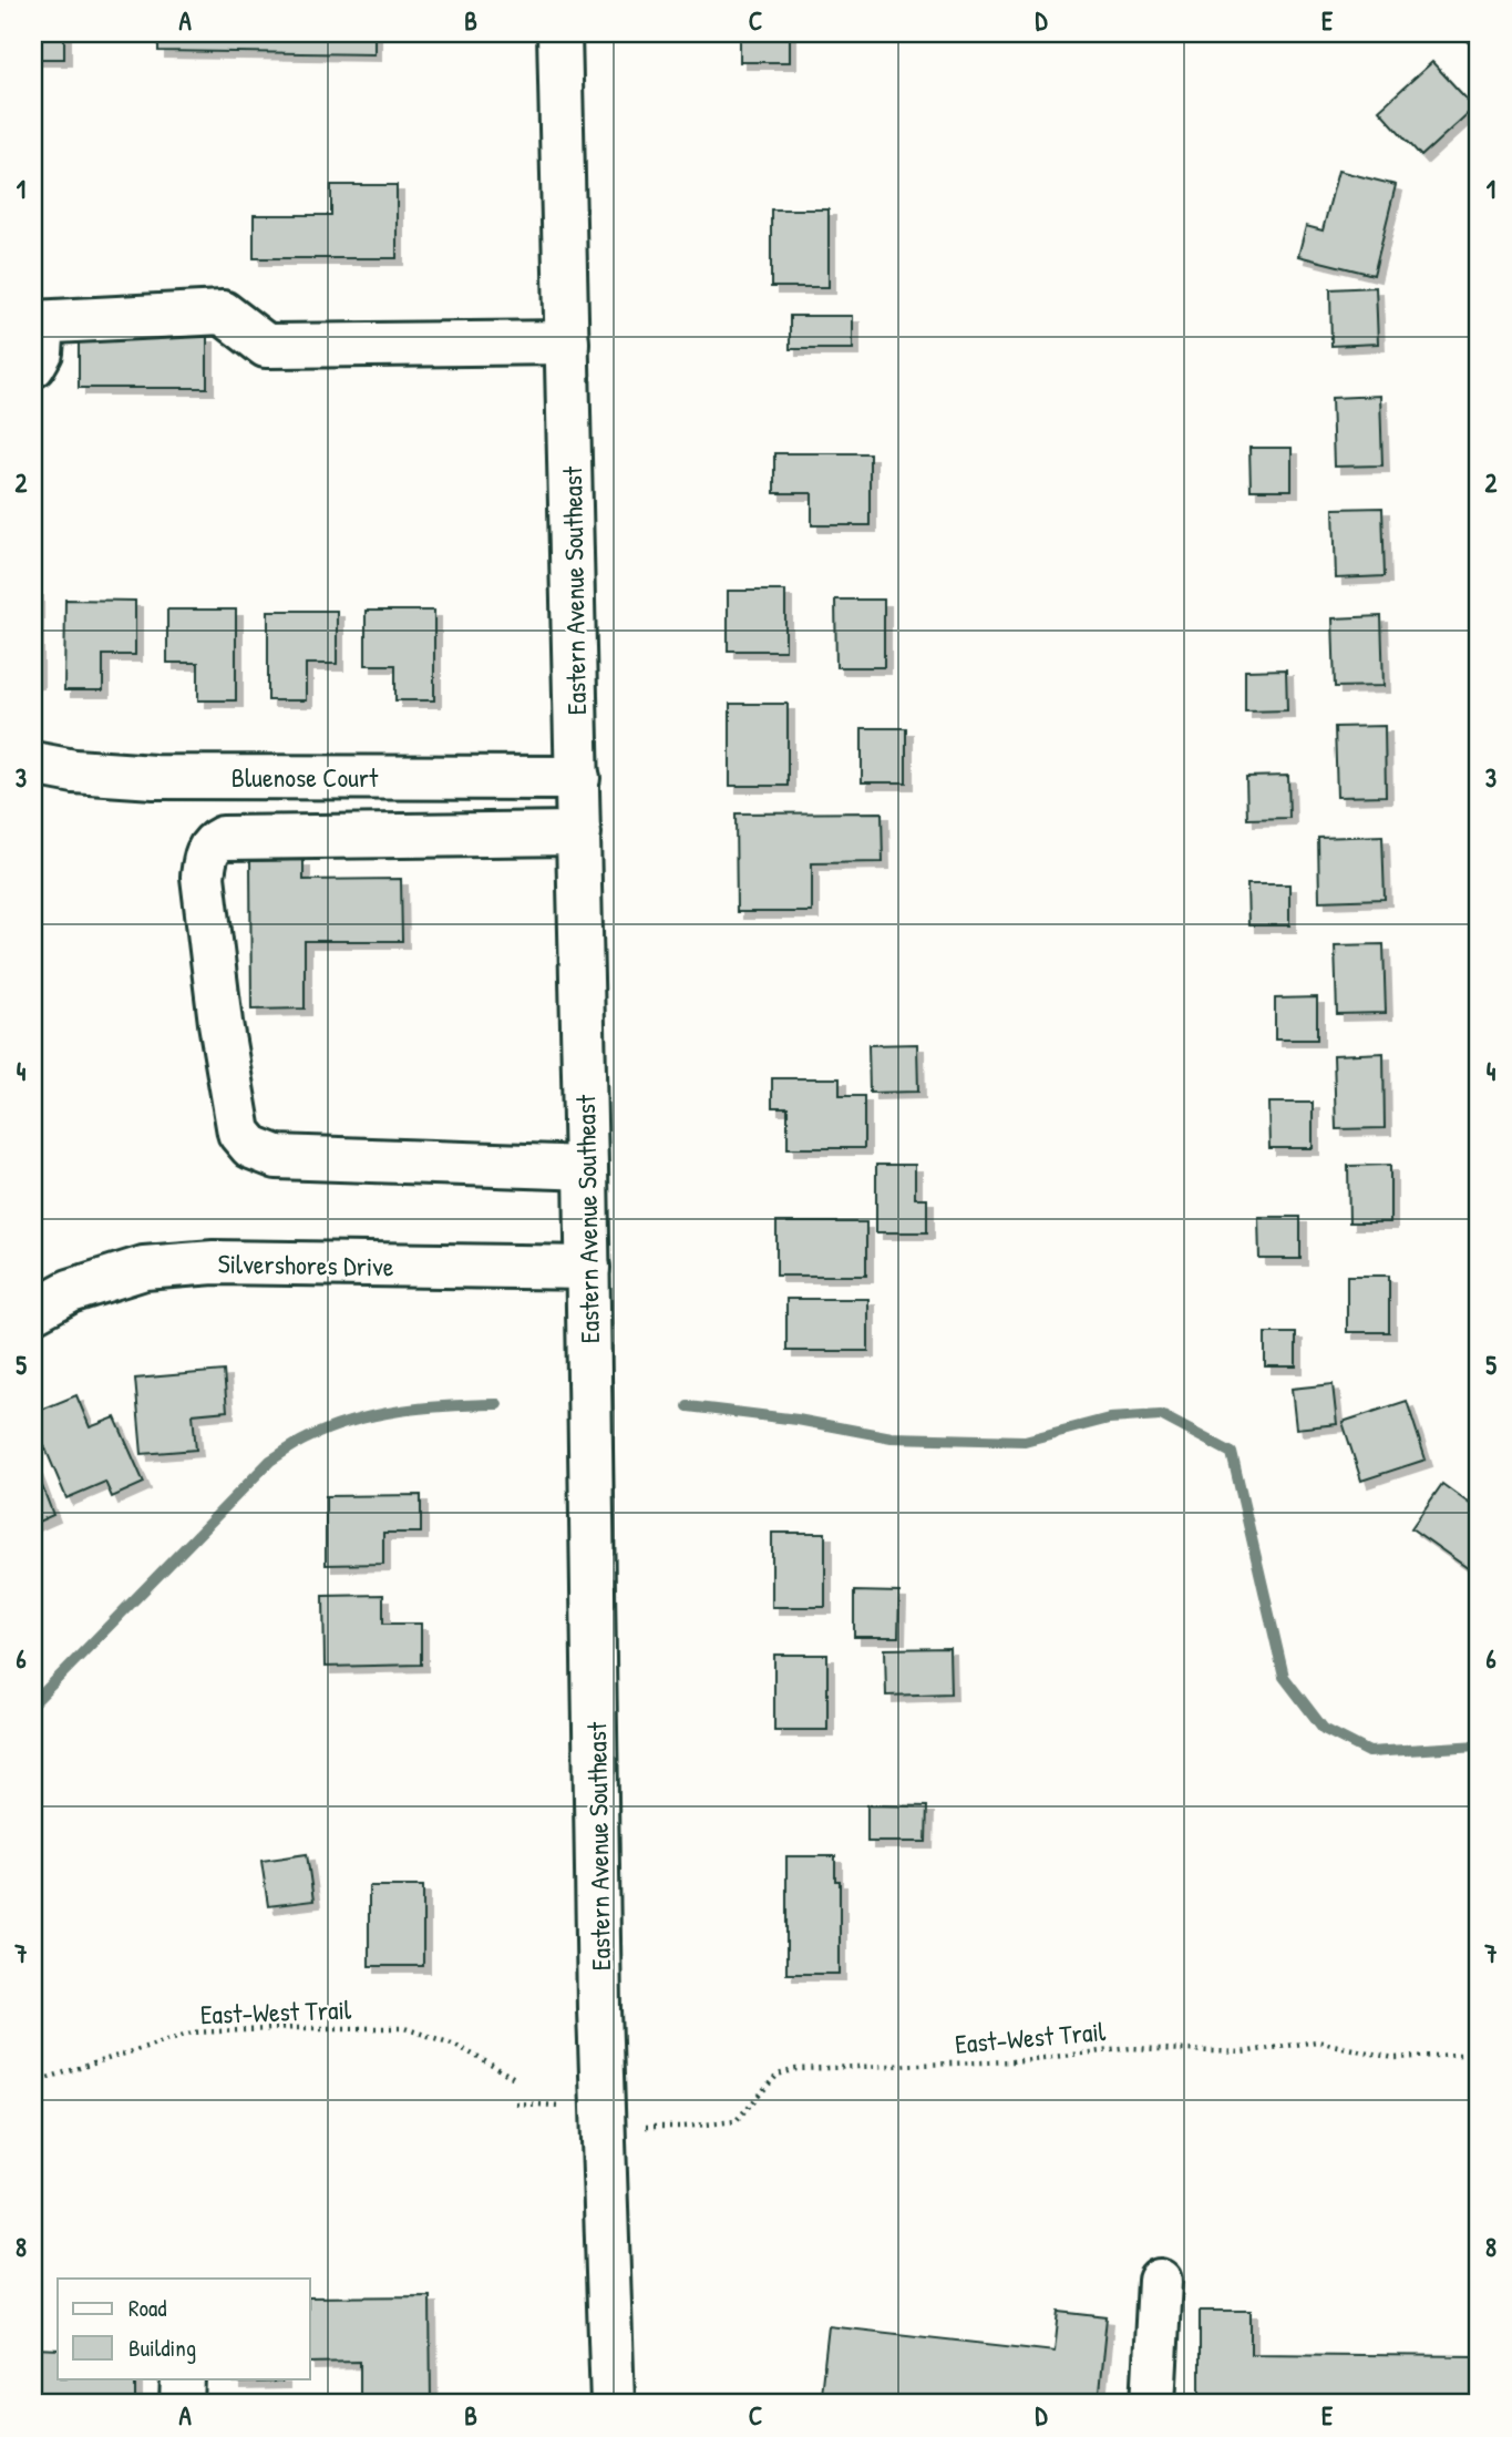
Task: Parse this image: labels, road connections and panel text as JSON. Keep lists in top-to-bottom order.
{
  "streets": {
    "street": ["Eastern Avenue Southeast", "Bluenose Court", "Silvershores Drive"],
    "path": ["East-West Trail"]
  },
  "crossings": [
    ["Eastern Avenue Southeast", "Bluenose Court"],
    ["Eastern Avenue Southeast", "Silvershores Drive"],
    ["Eastern Avenue Southeast", "East-West Trail"]
  ],
  "legend": ["Road", "Building"],
  "grid": {
    "columns": [
      "A",
      "B",
      "C",
      "D",
      "E"
    ],
    "rows": [
      "1",
      "2",
      "3",
      "4",
      "5",
      "6",
      "7",
      "8"
    ]
  }
}
